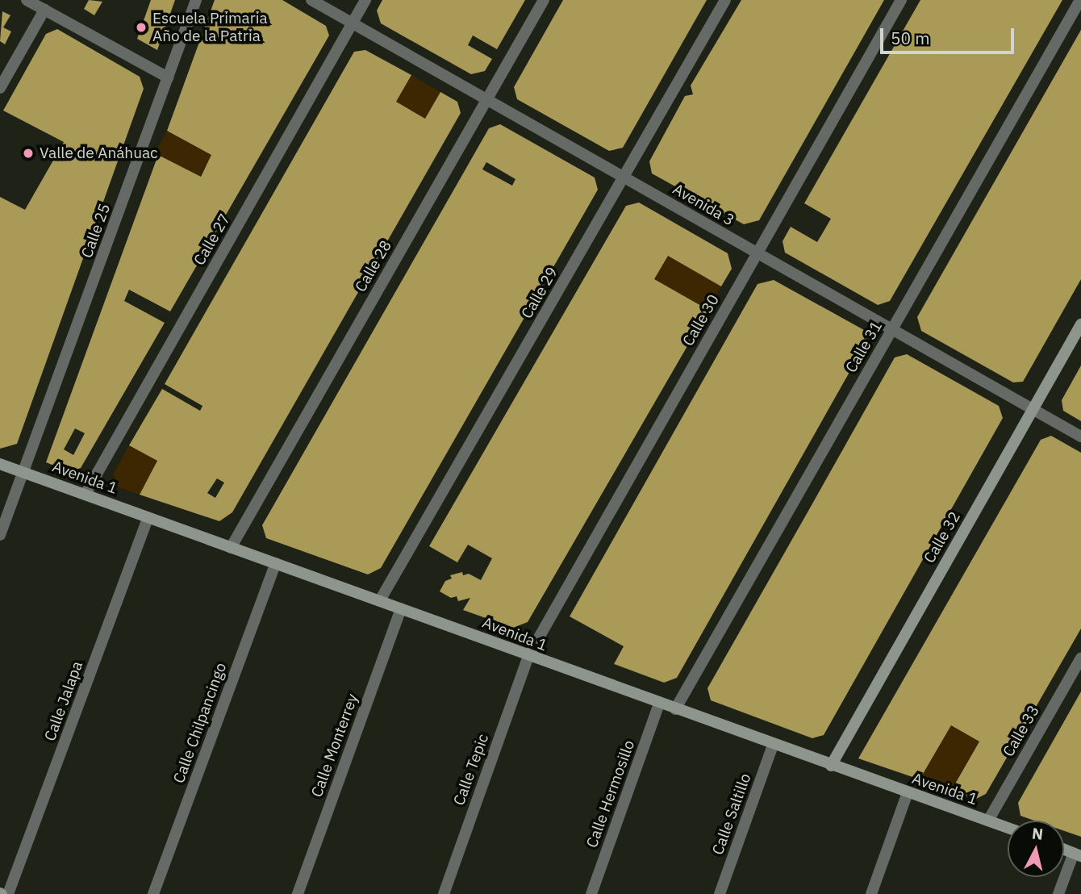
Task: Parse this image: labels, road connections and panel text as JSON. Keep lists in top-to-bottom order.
{
  "streets": {
    "street": [
      "Avenida 3",
      "Calle 25",
      "Calle 27",
      "Calle 28",
      "Calle 29",
      "Calle 30",
      "Calle 31",
      "Avenida 1",
      "Calle 32",
      "Calle Jalapa",
      "Calle Chilpancingo",
      "Calle 33",
      "Calle Monterrey",
      "Calle Tepic",
      "Calle Hermosillo",
      "Calle Saltillo"
    ]
  },
  "crossings": [
    ["Avenida 3", "Calle 27"],
    ["Avenida 3", "Calle 28"],
    ["Avenida 3", "Calle 29"],
    ["Avenida 3", "Calle 30"],
    ["Avenida 3", "Calle 31"],
    ["Avenida 3", "Calle 32"],
    ["Calle 25", "Avenida 1"],
    ["Calle 27", "Avenida 1"],
    ["Calle 28", "Avenida 1"],
    ["Calle 29", "Avenida 1"],
    ["Calle 30", "Avenida 1"],
    ["Calle 30", "Calle Tepic"],
    ["Calle 31", "Avenida 1"],
    ["Avenida 1", "Calle 32"],
    ["Avenida 1", "Calle Jalapa"],
    ["Avenida 1", "Calle Chilpancingo"],
    ["Avenida 1", "Calle 33"],
    ["Avenida 1", "Calle Monterrey"],
    ["Avenida 1", "Calle Tepic"],
    ["Avenida 1", "Calle Hermosillo"],
    ["Avenida 1", "Calle Saltillo"]
  ],
  "places": ["Escuela Primaria Año de la Patria", "Valle de Anáhuac"],
  "scale_bar": "50 m",
  "north": "top"
}
